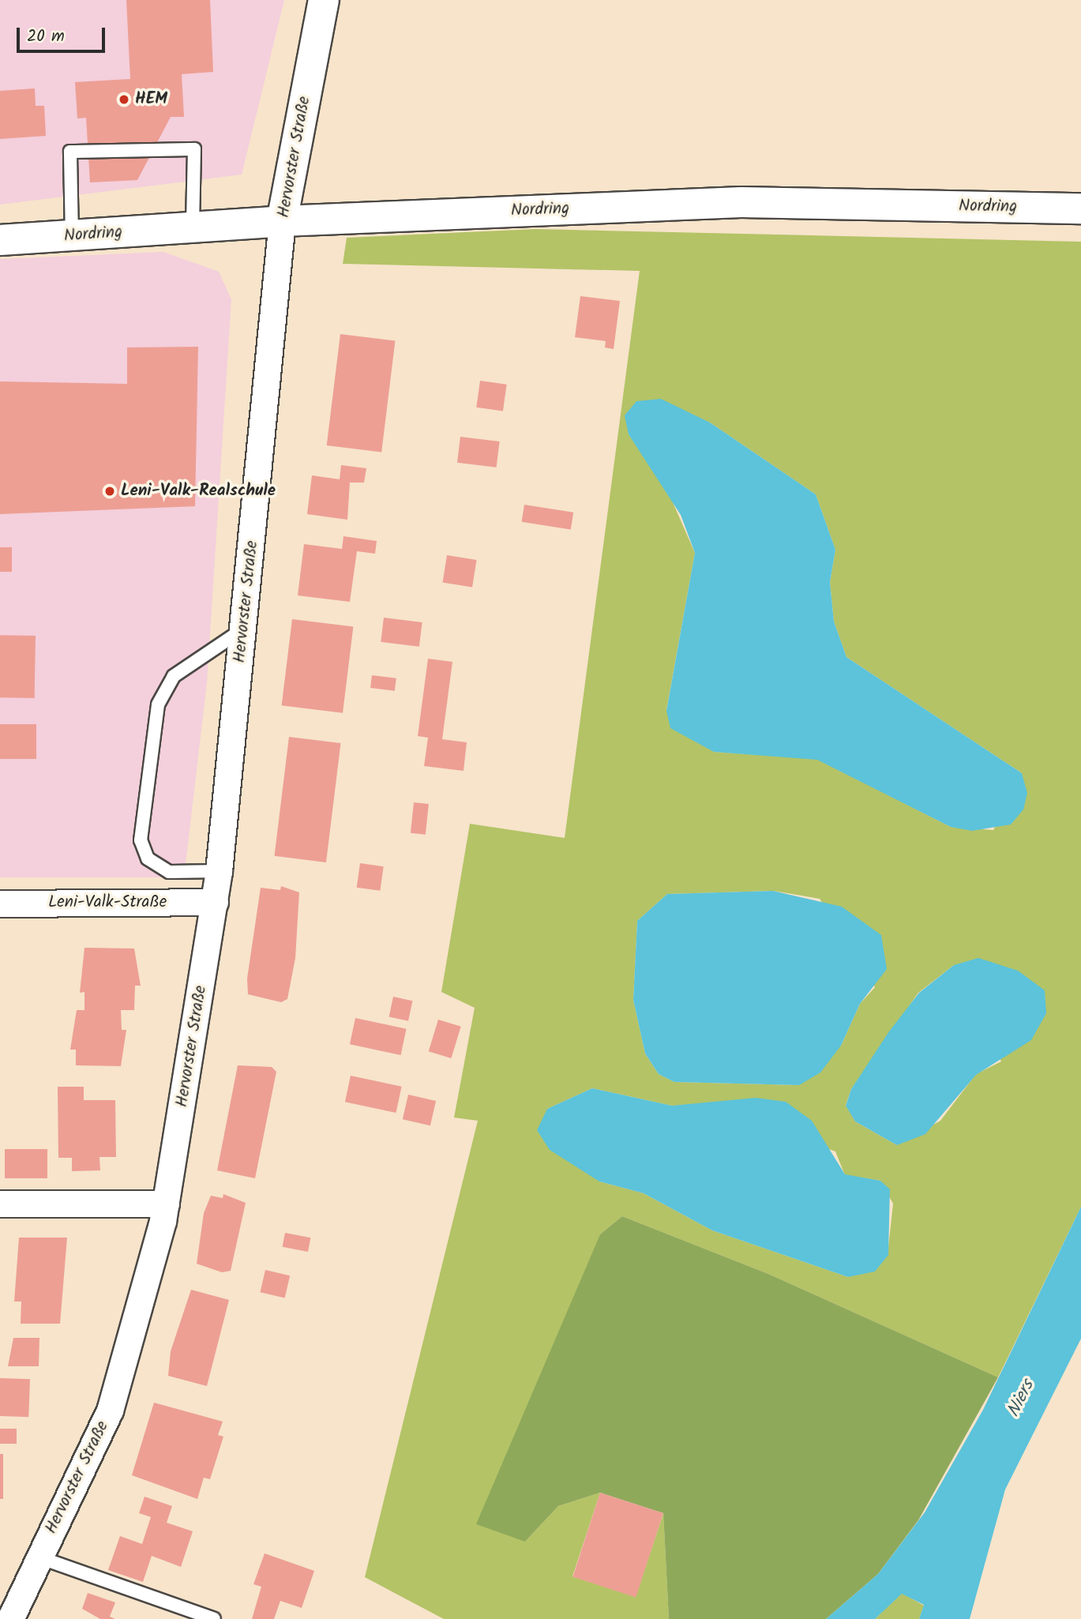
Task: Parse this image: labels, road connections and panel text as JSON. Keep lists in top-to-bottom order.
{
  "streets": {
    "street": ["Hervorster Straße", "Nordring", "Leni-Valk-Straße"]
  },
  "crossings": [
    ["Hervorster Straße", "Nordring"],
    ["Hervorster Straße", "Leni-Valk-Straße"]
  ],
  "water": ["Niers"],
  "places": ["HEM", "Leni-Valk-Realschule"],
  "scale_bar": "20 m"
}
